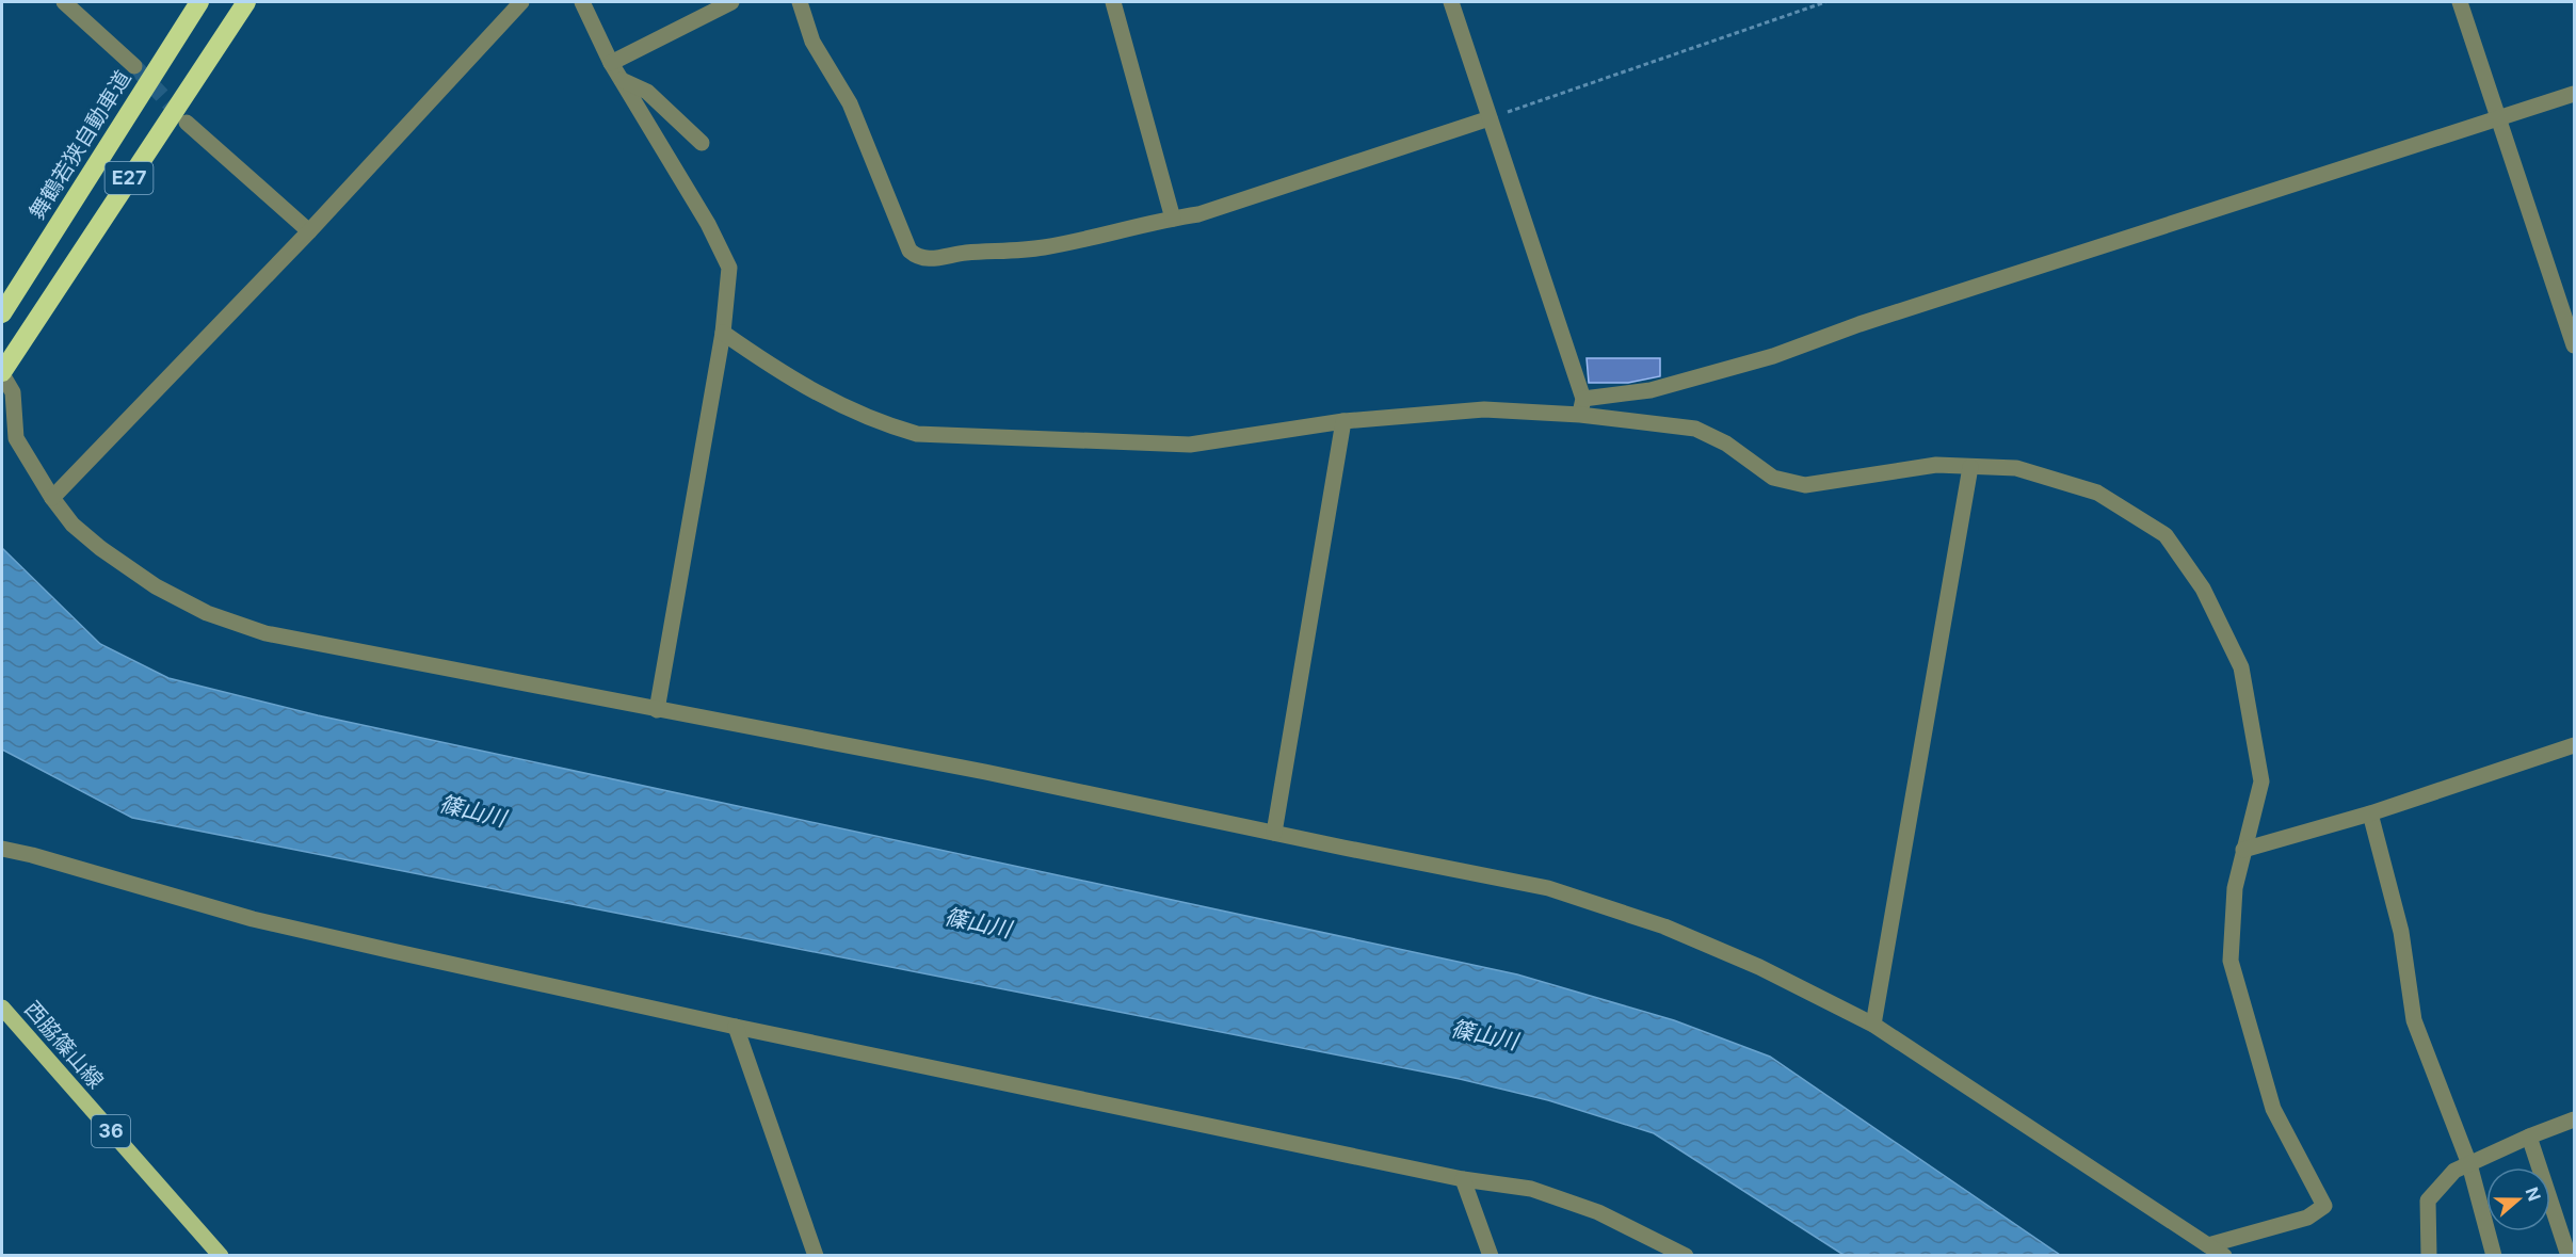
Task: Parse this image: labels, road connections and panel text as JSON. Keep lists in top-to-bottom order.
{
  "streets": {
    "highway": ["舞鶴若狭自動車道", "E27"],
    "main road": ["西脇篠山線", "36"]
  },
  "water": ["篠山川"],
  "north": "right"
}
